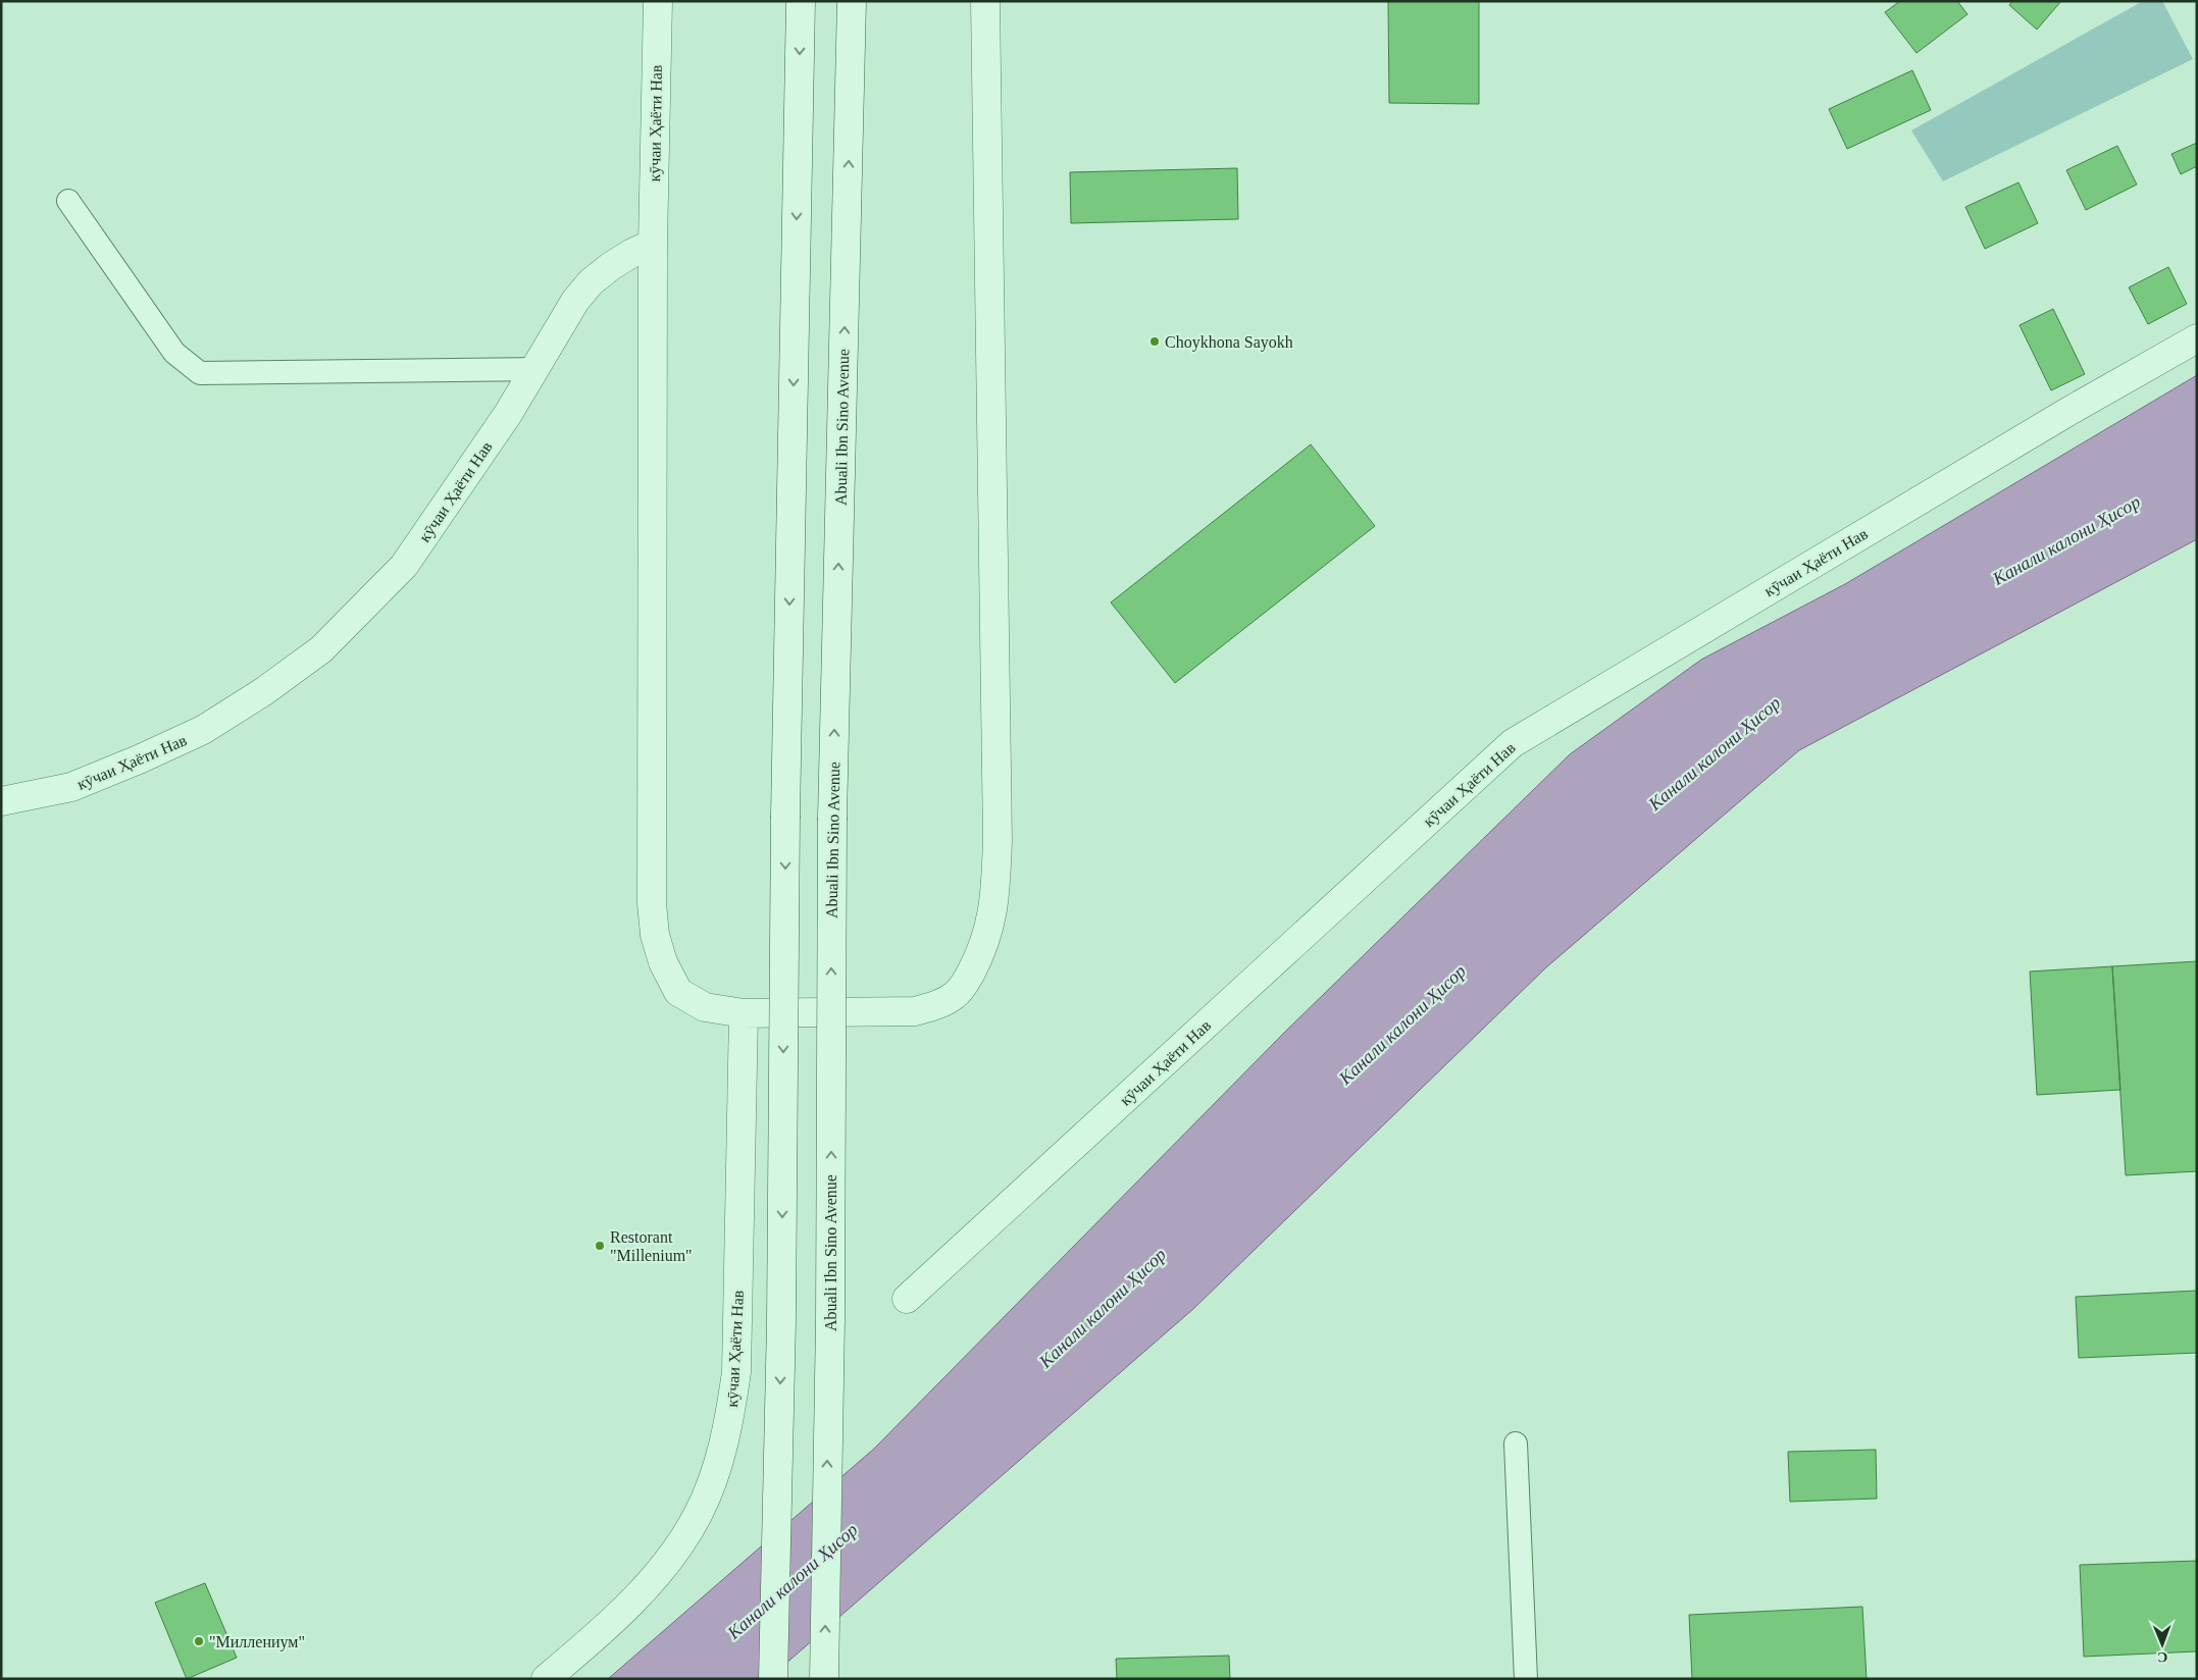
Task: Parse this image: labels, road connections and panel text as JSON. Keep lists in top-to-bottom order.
{
  "streets": {
    "street": ["кӯчаи Ҳаёти Нав", "Abuali Ibn Sino Avenue"]
  },
  "water": ["Канали калони Ҳисор"],
  "places": ["Choykhona Sayokh", "Restorant \"Millenium\"", "\"Миллениум\""],
  "north": "bottom"
}
